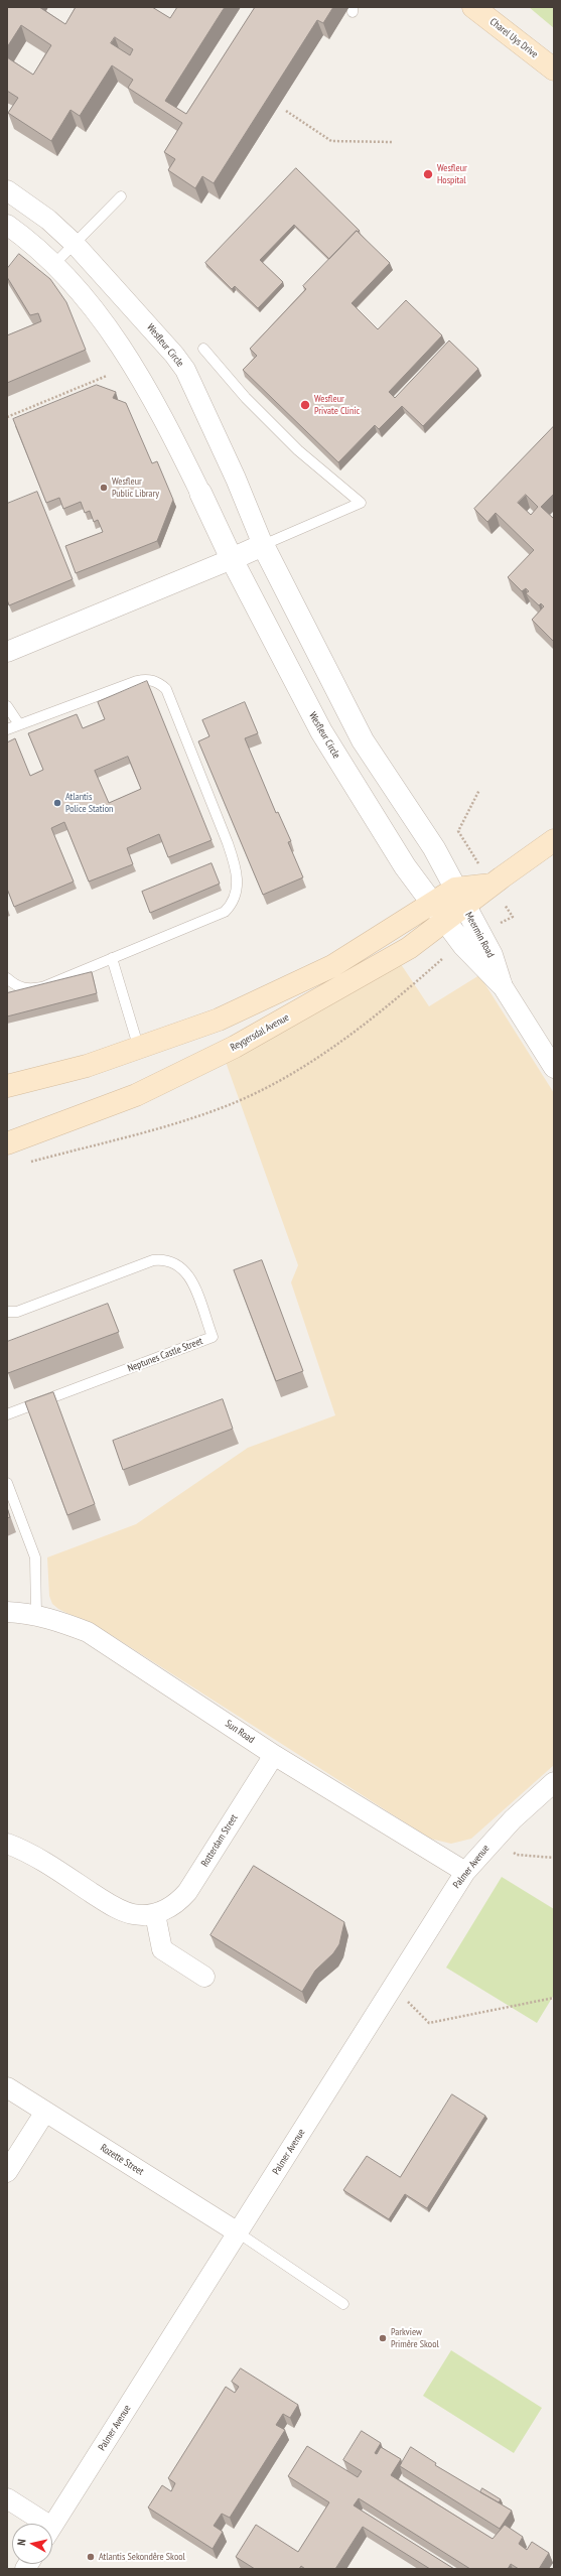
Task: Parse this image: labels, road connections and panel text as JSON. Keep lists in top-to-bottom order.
{
  "streets": {
    "main road": ["Charel Uys Drive", "Reygersdal Avenue"],
    "street": [
      "Wesfleur Circle",
      "Meermin Road",
      "Sun Road",
      "Rotterdam Street",
      "Palmer Avenue",
      "Rozette Street"
    ],
    "lane": ["Neptunes Castle Street"]
  },
  "crossings": [
    ["Wesfleur Circle", "Meermin Road"],
    ["Wesfleur Circle", "Reygersdal Avenue"],
    ["Meermin Road", "Reygersdal Avenue"],
    ["Sun Road", "Rotterdam Street"],
    ["Sun Road", "Palmer Avenue"],
    ["Palmer Avenue", "Rozette Street"]
  ],
  "places": [
    "Wesfleur Hospital",
    "Wesfleur Private Clinic",
    "Wesfleur Public Library",
    "Atlantis Police Station",
    "Parkview Primêre Skool",
    "Atlantis Sekondêre Skool"
  ],
  "north": "left"
}
